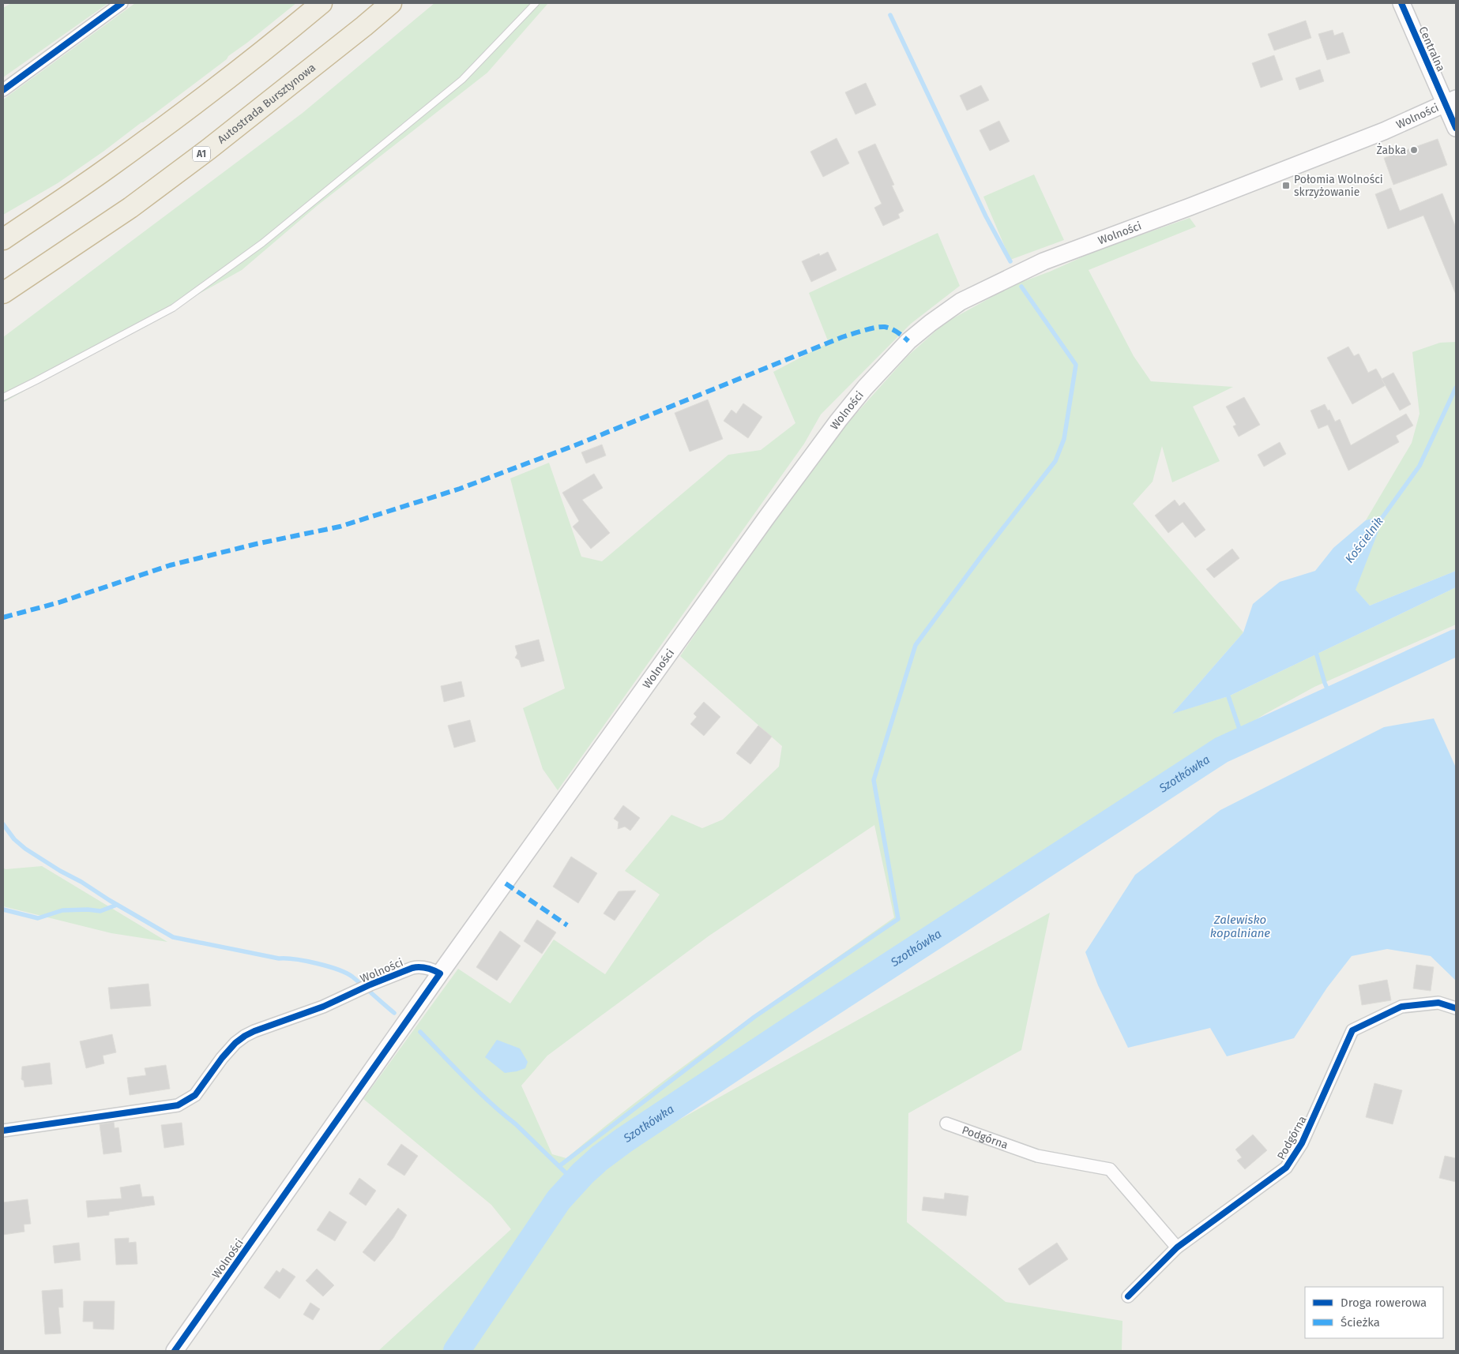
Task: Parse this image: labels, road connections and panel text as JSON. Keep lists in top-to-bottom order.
{
  "streets": {
    "highway": ["Autostrada Bursztynowa", "A1"],
    "main road": ["Centralna", "Wolności"],
    "street": ["Podgórna"]
  },
  "crossings": [
    ["Centralna", "Wolności"]
  ],
  "water": ["Kościelnik", "Szotkówka", "Zalewisko kopalniane"],
  "places": {
    "other": ["Żabka"],
    "transit": ["Połomia Wolności skrzyżowanie"]
  },
  "legend": ["Droga rowerowa", "Ścieżka"]
}
